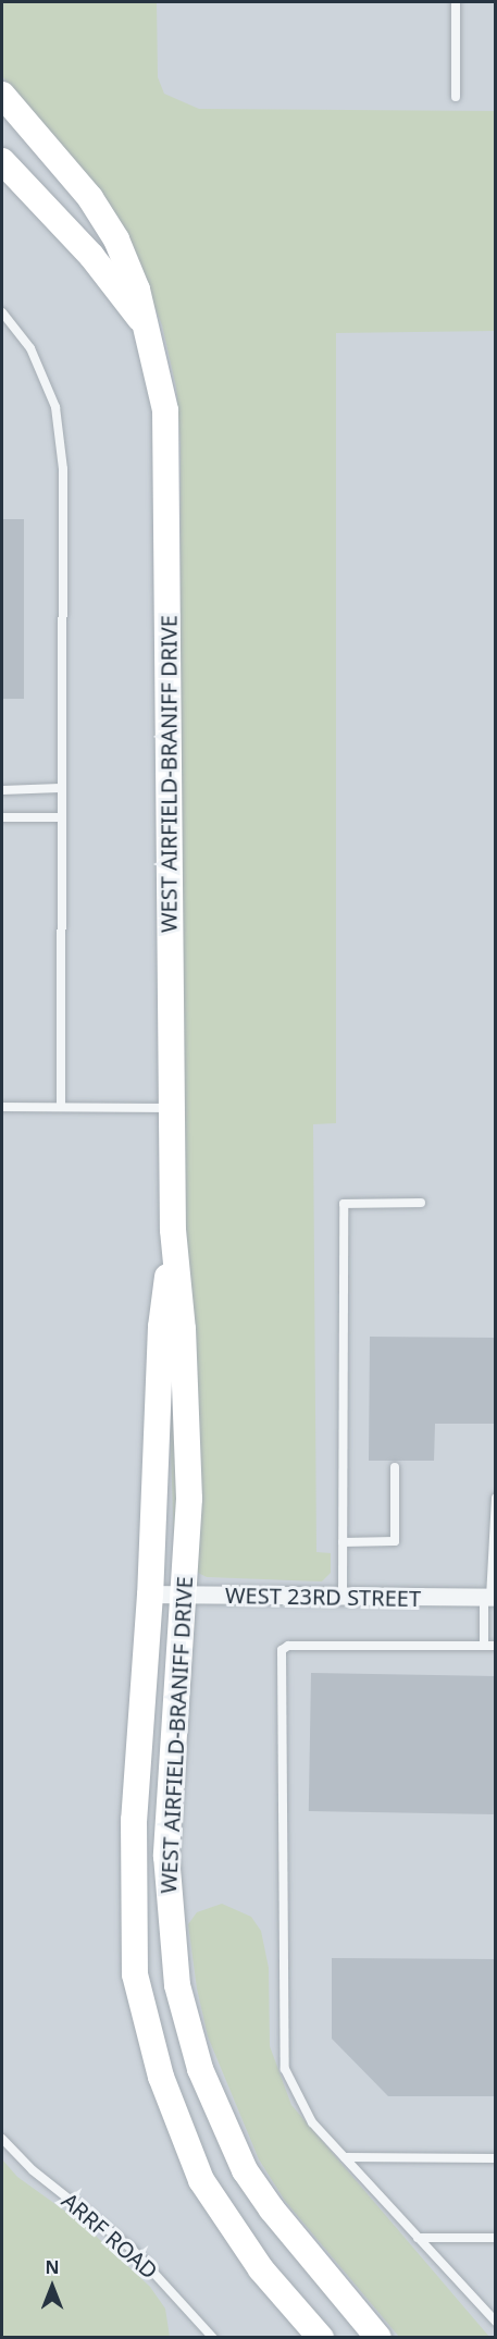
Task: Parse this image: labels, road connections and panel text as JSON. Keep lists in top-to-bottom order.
{
  "streets": {
    "street": ["WEST AIRFIELD-BRANIFF DRIVE", "WEST 23RD STREET"],
    "lane": ["ARRF ROAD"]
  },
  "crossings": [
    ["WEST AIRFIELD-BRANIFF DRIVE", "WEST 23RD STREET"]
  ],
  "north": "top"
}
